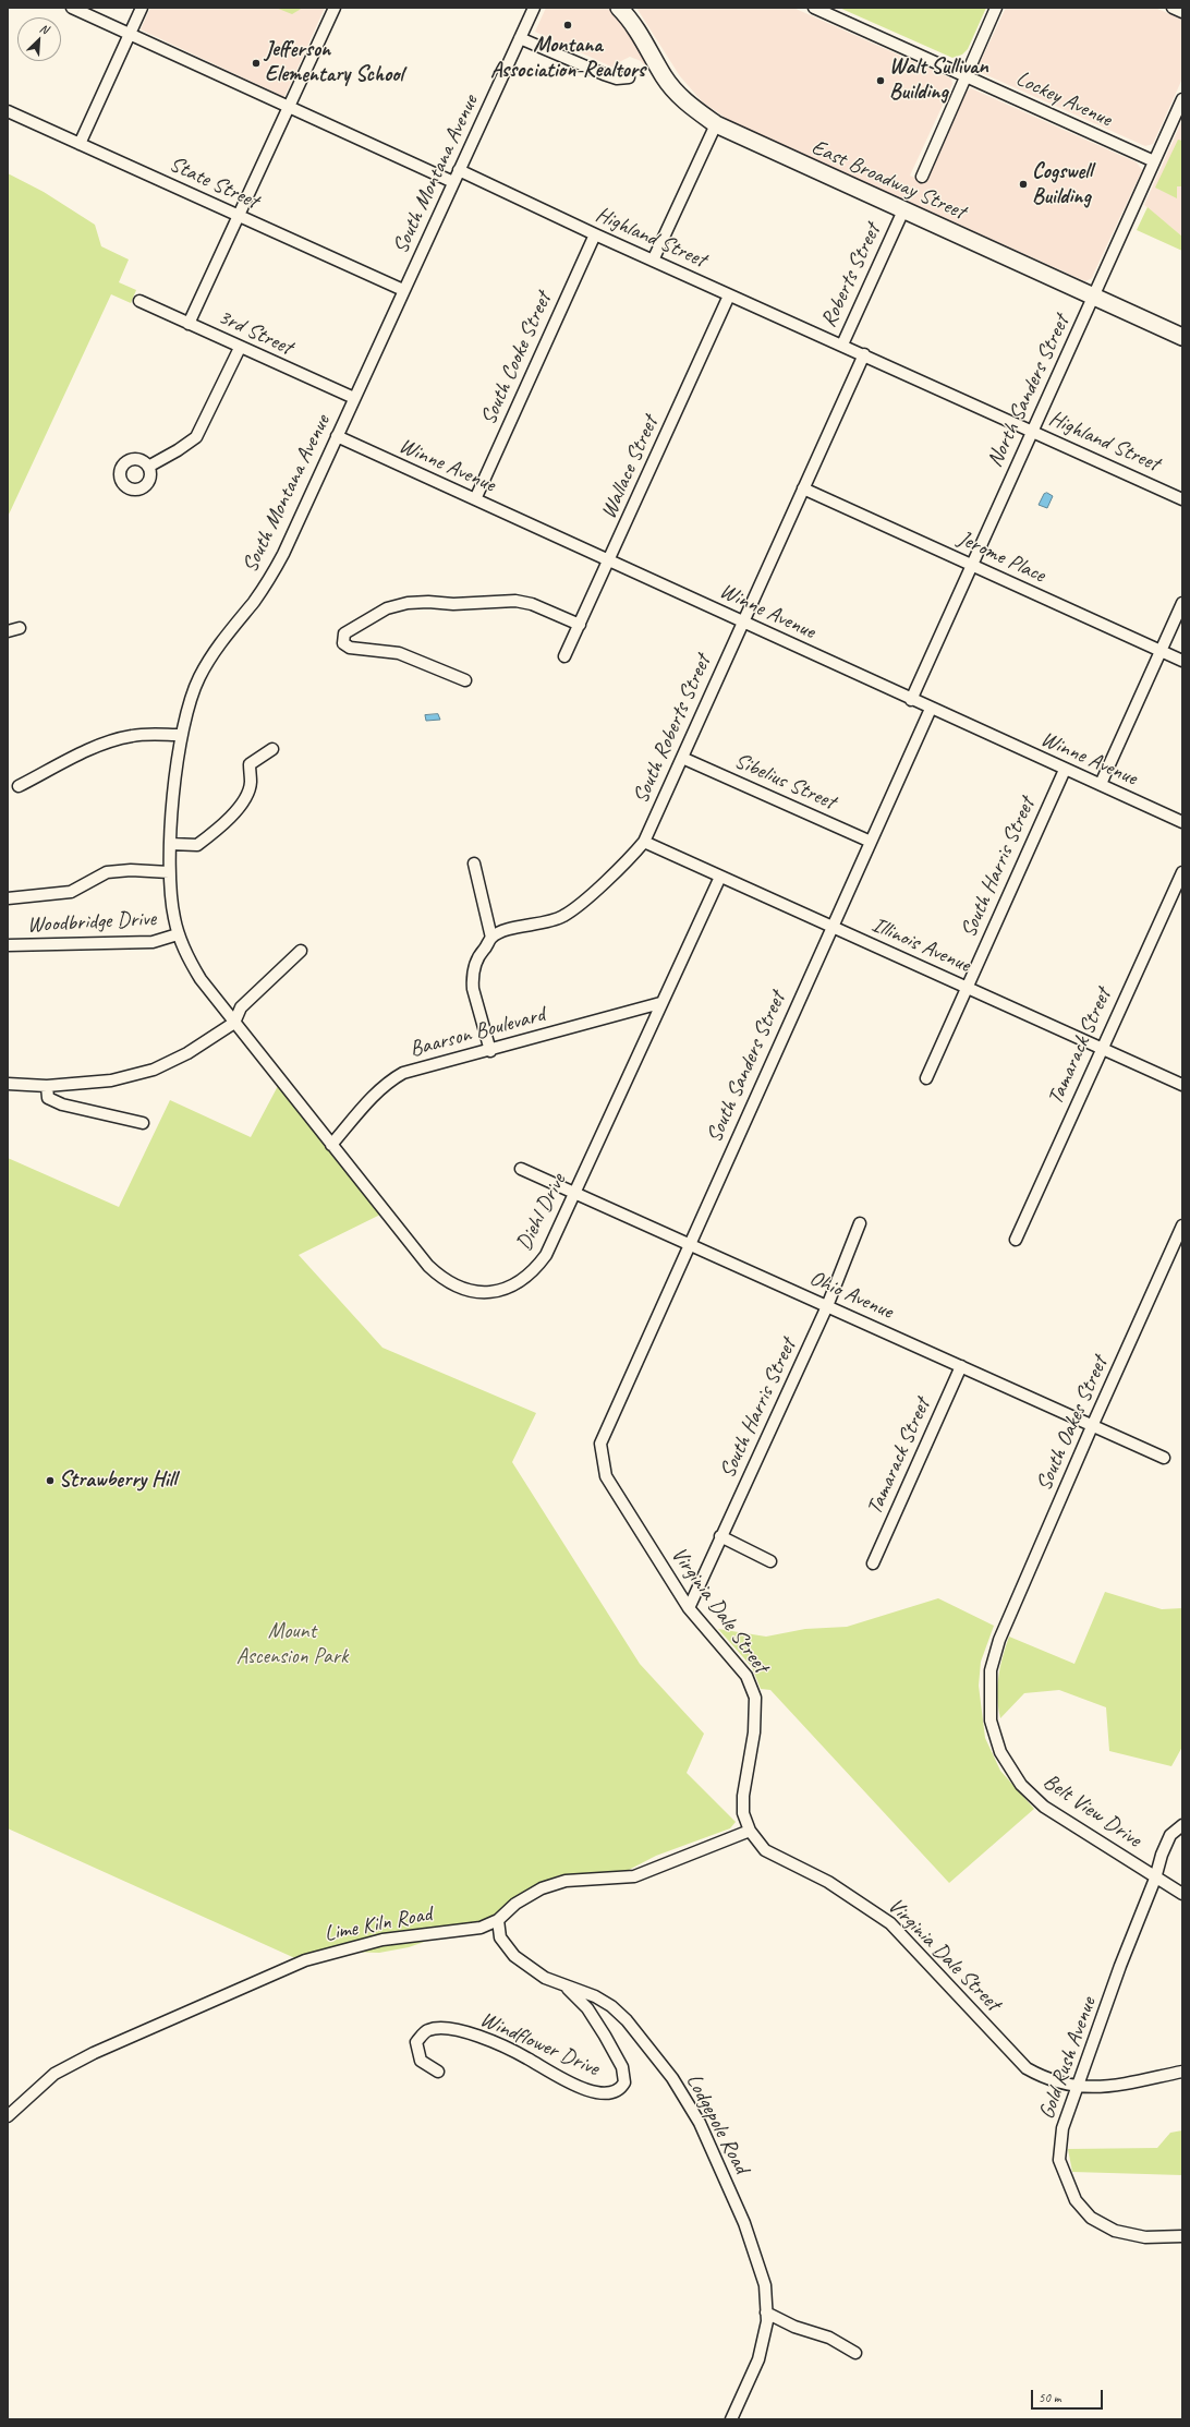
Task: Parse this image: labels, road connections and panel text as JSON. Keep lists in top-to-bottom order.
{
  "streets": {
    "street": [
      "Lockey Avenue",
      "South Montana Avenue",
      "East Broadway Street",
      "State Street",
      "Highland Street",
      "Roberts Street",
      "3rd Street",
      "South Cooke Street",
      "North Sanders Street",
      "Winne Avenue",
      "Wallace Street",
      "Jerome Place",
      "South Roberts Street",
      "Sibelius Street",
      "South Harris Street",
      "Woodbridge Drive",
      "Illinois Avenue",
      "Baarson Boulevard",
      "Tamarack Street",
      "South Sanders Street",
      "Diehl Drive",
      "Ohio Avenue",
      "South Oakes Street",
      "Virginia Dale Street",
      "Belt View Drive",
      "Lime Kiln Road",
      "Windflower Drive",
      "Gold Rush Avenue",
      "Lodgepole Road"
    ]
  },
  "crossings": [
    ["Lockey Avenue", "North Sanders Street"],
    ["South Montana Avenue", "State Street"],
    ["South Montana Avenue", "Highland Street"],
    ["South Montana Avenue", "3rd Street"],
    ["South Montana Avenue", "Winne Avenue"],
    ["South Montana Avenue", "Woodbridge Drive"],
    ["South Montana Avenue", "Diehl Drive"],
    ["East Broadway Street", "Roberts Street"],
    ["East Broadway Street", "North Sanders Street"],
    ["Highland Street", "Roberts Street"],
    ["Highland Street", "South Cooke Street"],
    ["Highland Street", "North Sanders Street"],
    ["Highland Street", "Wallace Street"],
    ["Highland Street", "South Roberts Street"],
    ["South Cooke Street", "Winne Avenue"],
    ["North Sanders Street", "Winne Avenue"],
    ["North Sanders Street", "Jerome Place"],
    ["Winne Avenue", "Wallace Street"],
    ["Winne Avenue", "South Roberts Street"],
    ["Winne Avenue", "South Harris Street"],
    ["Winne Avenue", "South Sanders Street"],
    ["Jerome Place", "South Roberts Street"],
    ["South Roberts Street", "Sibelius Street"],
    ["South Roberts Street", "Illinois Avenue"],
    ["Sibelius Street", "South Sanders Street"],
    ["South Harris Street", "Illinois Avenue"],
    ["South Harris Street", "Ohio Avenue"],
    ["South Harris Street", "Virginia Dale Street"],
    ["Illinois Avenue", "Tamarack Street"],
    ["Illinois Avenue", "South Sanders Street"],
    ["Illinois Avenue", "Diehl Drive"],
    ["Baarson Boulevard", "Diehl Drive"],
    ["Tamarack Street", "Ohio Avenue"],
    ["South Sanders Street", "Ohio Avenue"],
    ["South Sanders Street", "Virginia Dale Street"],
    ["Diehl Drive", "Ohio Avenue"],
    ["Ohio Avenue", "South Oakes Street"],
    ["South Oakes Street", "Belt View Drive"],
    ["Virginia Dale Street", "Lime Kiln Road"],
    ["Virginia Dale Street", "Gold Rush Avenue"],
    ["Belt View Drive", "Gold Rush Avenue"],
    ["Lime Kiln Road", "Lodgepole Road"],
    ["Windflower Drive", "Lodgepole Road"]
  ],
  "parks": ["Mount Ascension Park"],
  "places": [
    "Montana Association-Realtors",
    "Jefferson Elementary School",
    "Walt Sullivan Building",
    "Cogswell Building",
    "Strawberry Hill"
  ],
  "scale_bar": "50 m",
  "north": "top right"
}
